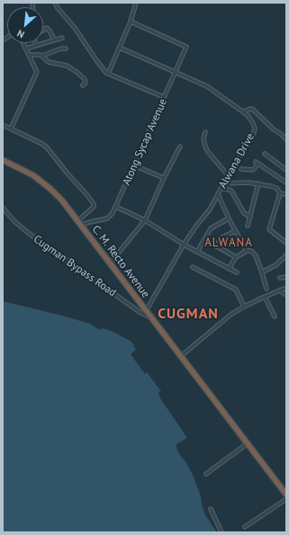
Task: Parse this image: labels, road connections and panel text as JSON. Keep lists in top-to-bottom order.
{
  "streets": {
    "highway": ["C. M. Recto Avenue"],
    "street": ["Atong Sycap Avenue", "Alwana Drive", "Cugman Bypass Road"]
  },
  "crossings": [
    ["Atong Sycap Avenue", "Alwana Drive"],
    ["Atong Sycap Avenue", "C. M. Recto Avenue"],
    ["Alwana Drive", "C. M. Recto Avenue"],
    ["C. M. Recto Avenue", "Cugman Bypass Road"]
  ],
  "districts": ["ALWANA", "CUGMAN"],
  "north": "bottom left"
}
